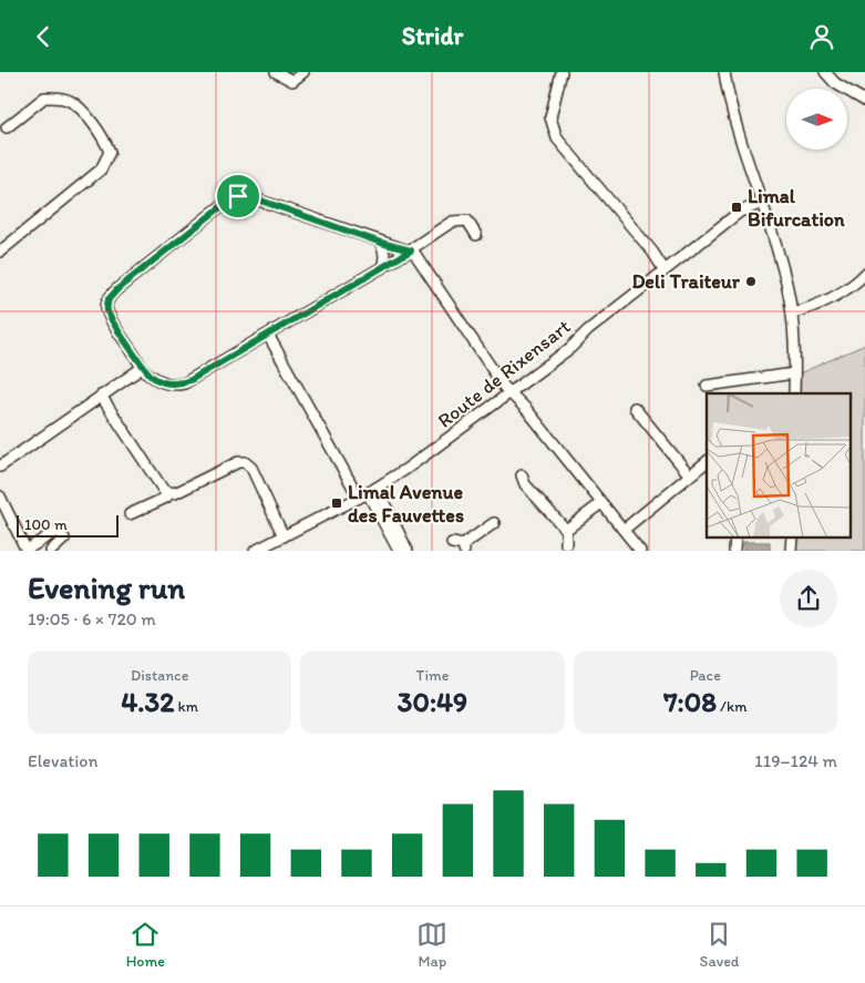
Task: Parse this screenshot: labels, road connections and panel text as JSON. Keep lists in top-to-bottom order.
{
  "streets": {
    "street": ["Route de Rixensart"]
  },
  "places": {
    "transit": ["Limal Bifurcation", "Limal Avenue des Fauvettes"],
    "other": ["Deli Traiteur"]
  },
  "scale_bar": "100 m",
  "north": "right",
  "page": {
    "header": "Stridr",
    "scale": "100 m",
    "heading": ["Evening run", "19:05 · 6 × 720 m"],
    "stats": [
      ["Distance", "4.32 km"],
      ["Time", "30:49"],
      ["Pace", "7:08 /km"]
    ],
    "chart": ["Elevation", "119–124 m"],
    "tabs": ["Home", "Map", "Saved"]
  }
}
